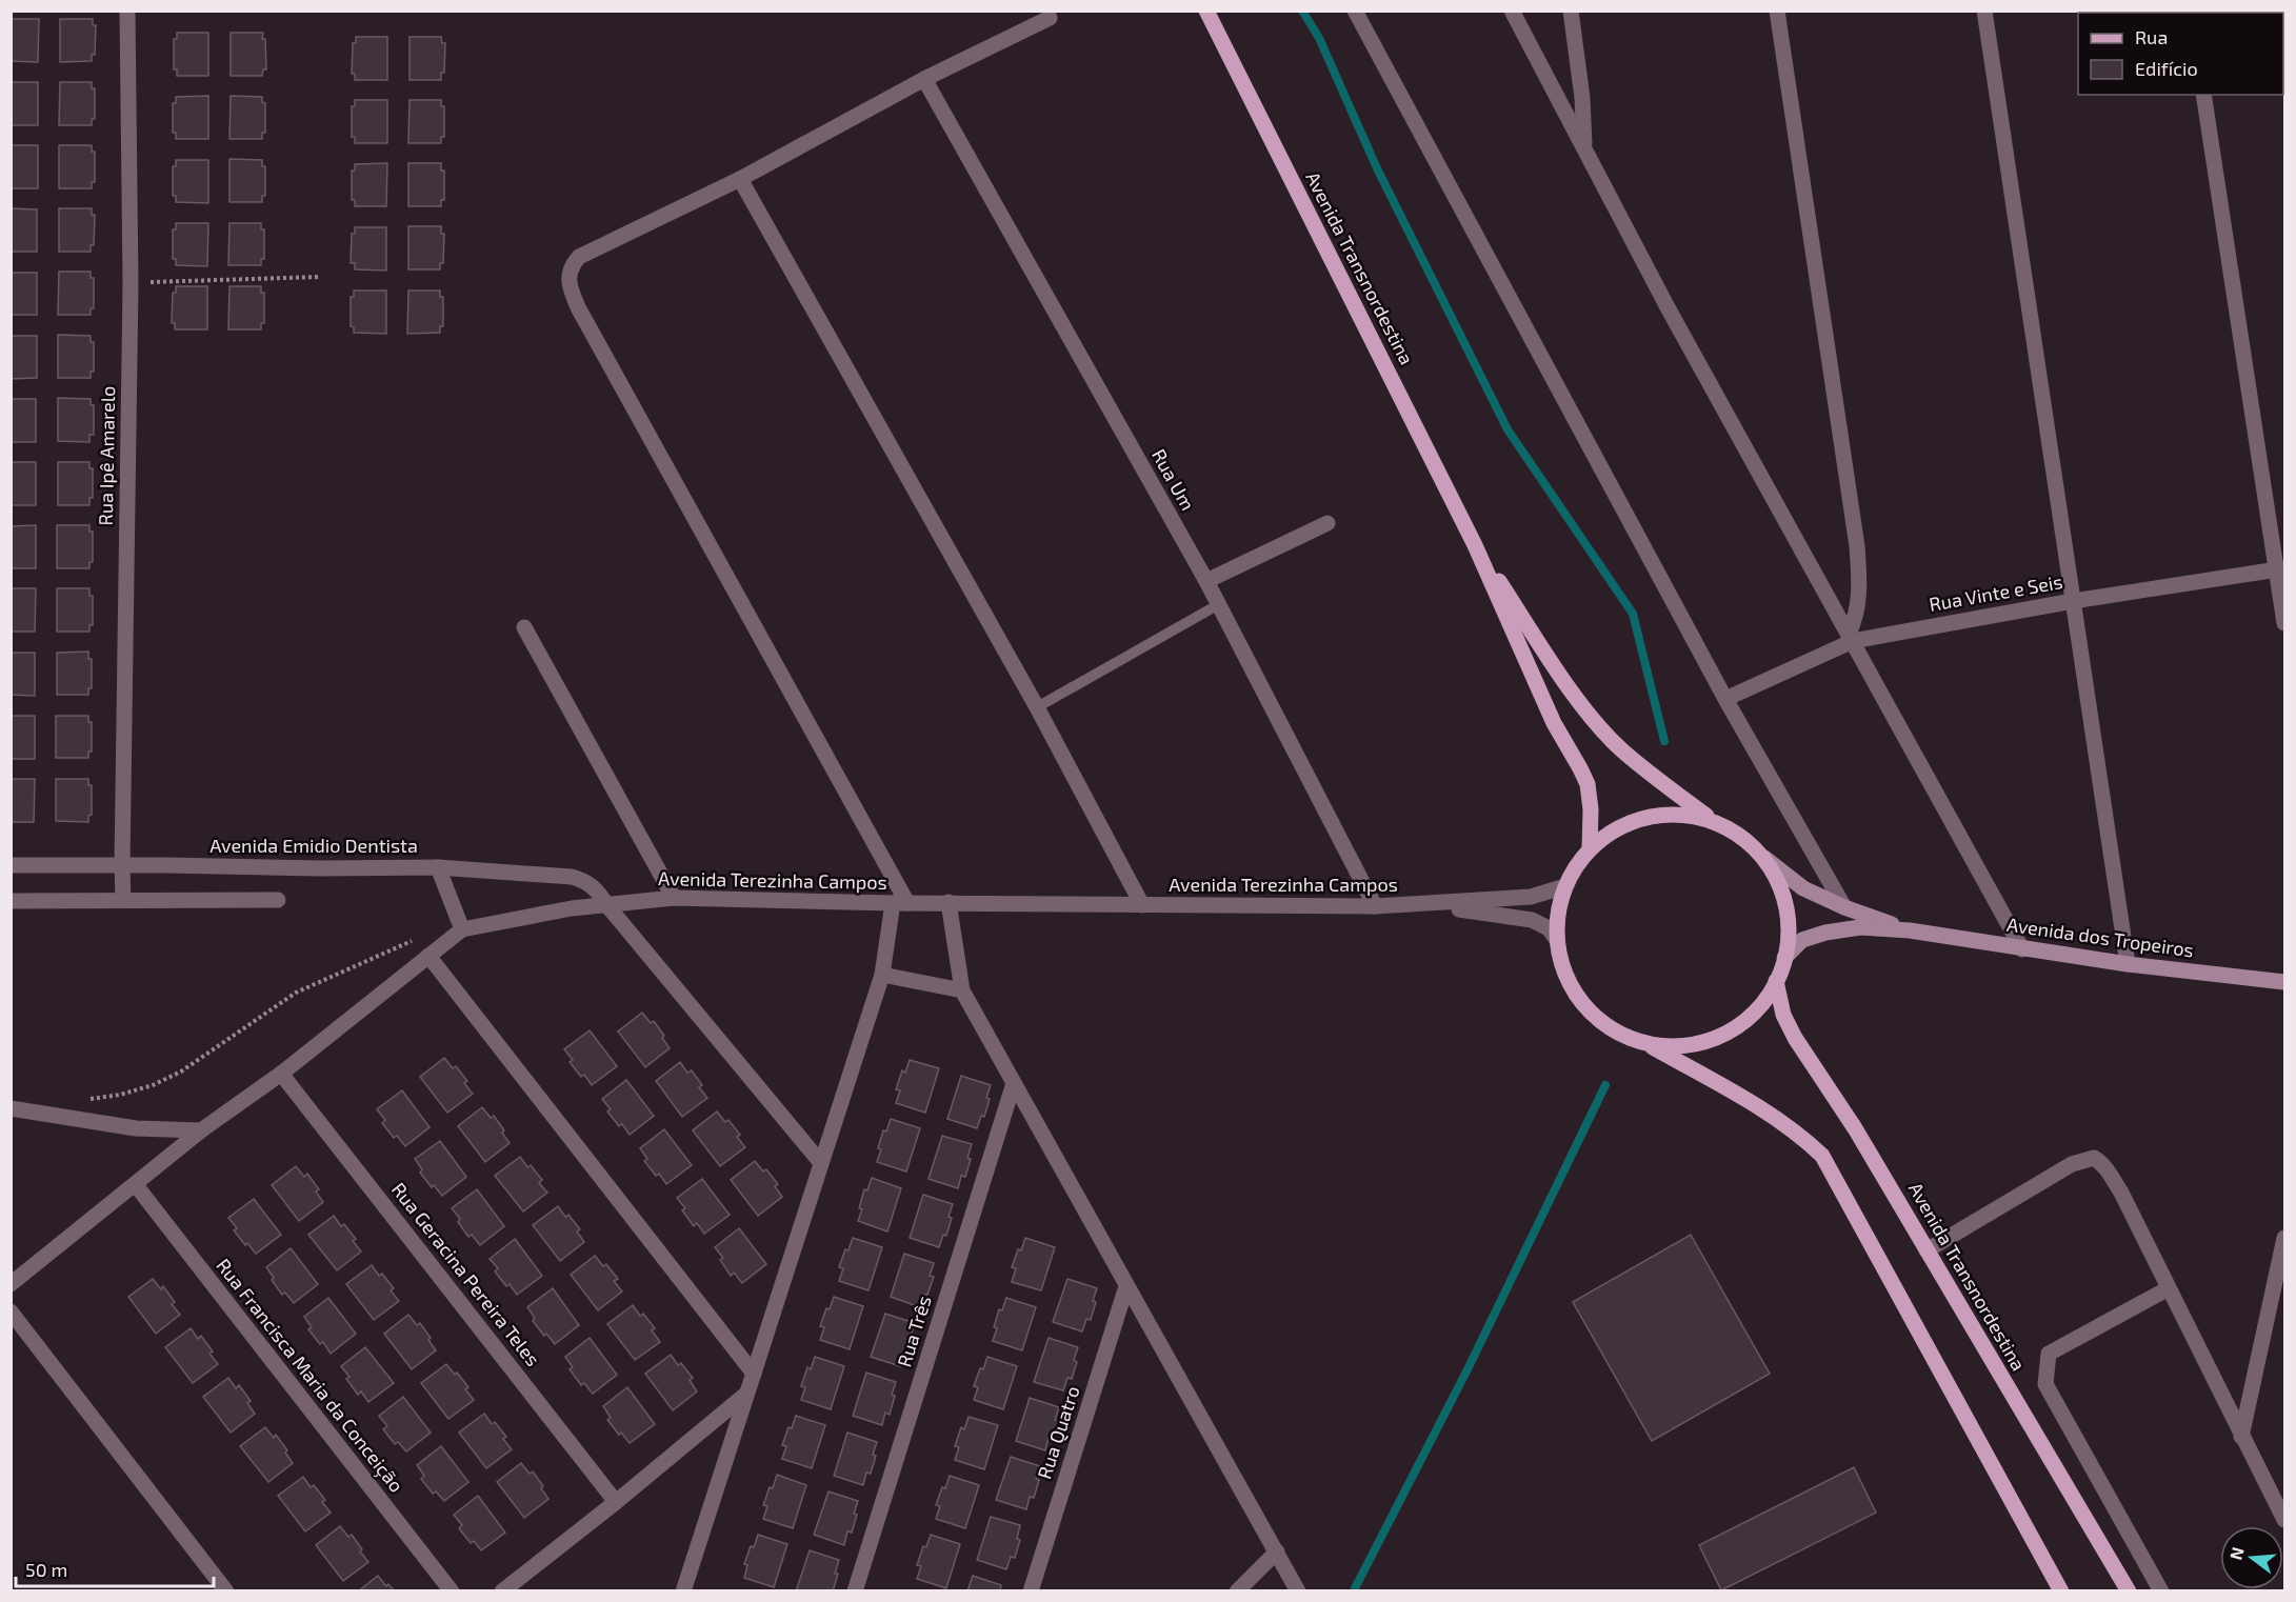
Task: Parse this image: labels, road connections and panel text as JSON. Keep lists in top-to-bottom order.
{
  "streets": {
    "main road": ["Avenida Transnordestina", "Avenida dos Tropeiros"],
    "street": [
      "Rua Ipê Amarelo",
      "Rua Um",
      "Rua Vinte e Seis",
      "Avenida Emidio Dentista",
      "Avenida Terezinha Campos",
      "Rua Geracina Pereira Teles",
      "Rua Três",
      "Rua Francisca Maria da Conceição",
      "Rua Quatro"
    ]
  },
  "crossings": [
    ["Rua Ipê Amarelo", "Avenida Emidio Dentista"],
    ["Rua Um", "Avenida Terezinha Campos"],
    ["Avenida Emidio Dentista", "Avenida Terezinha Campos"],
    ["Avenida Terezinha Campos", "Rua Geracina Pereira Teles"],
    ["Avenida Terezinha Campos", "Rua Francisca Maria da Conceição"]
  ],
  "legend": ["Rua", "Edifício"],
  "scale_bar": "50 m",
  "north": "left"
}
